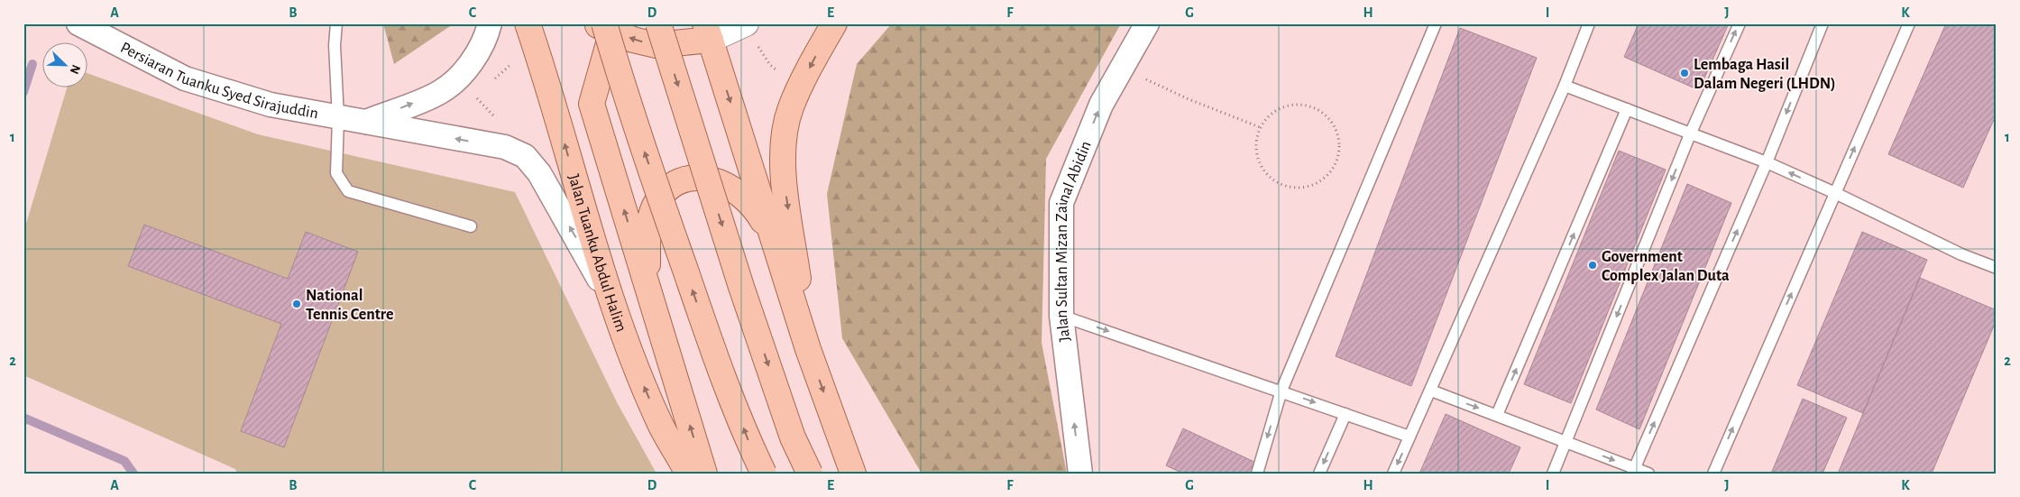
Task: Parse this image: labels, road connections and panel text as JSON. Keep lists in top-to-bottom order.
{
  "streets": {
    "main road": ["Jalan Tuanku Abdul Halim"],
    "street": ["Persiaran Tuanku Syed Sirajuddin", "Jalan Sultan Mizan Zainal Abidin"]
  },
  "crossings": [
    ["Persiaran Tuanku Syed Sirajuddin", "Jalan Tuanku Abdul Halim"]
  ],
  "one_way": ["Jalan Sultan Mizan Zainal Abidin"],
  "places": ["Lembaga Hasil Dalam Negeri (LHDN)", "Government Complex Jalan Duta", "National Tennis Centre"],
  "north": "bottom right",
  "grid": {
    "columns": [
      "A",
      "B",
      "C",
      "D",
      "E",
      "F",
      "G",
      "H",
      "I",
      "J",
      "K"
    ],
    "rows": ["1", "2"]
  }
}
